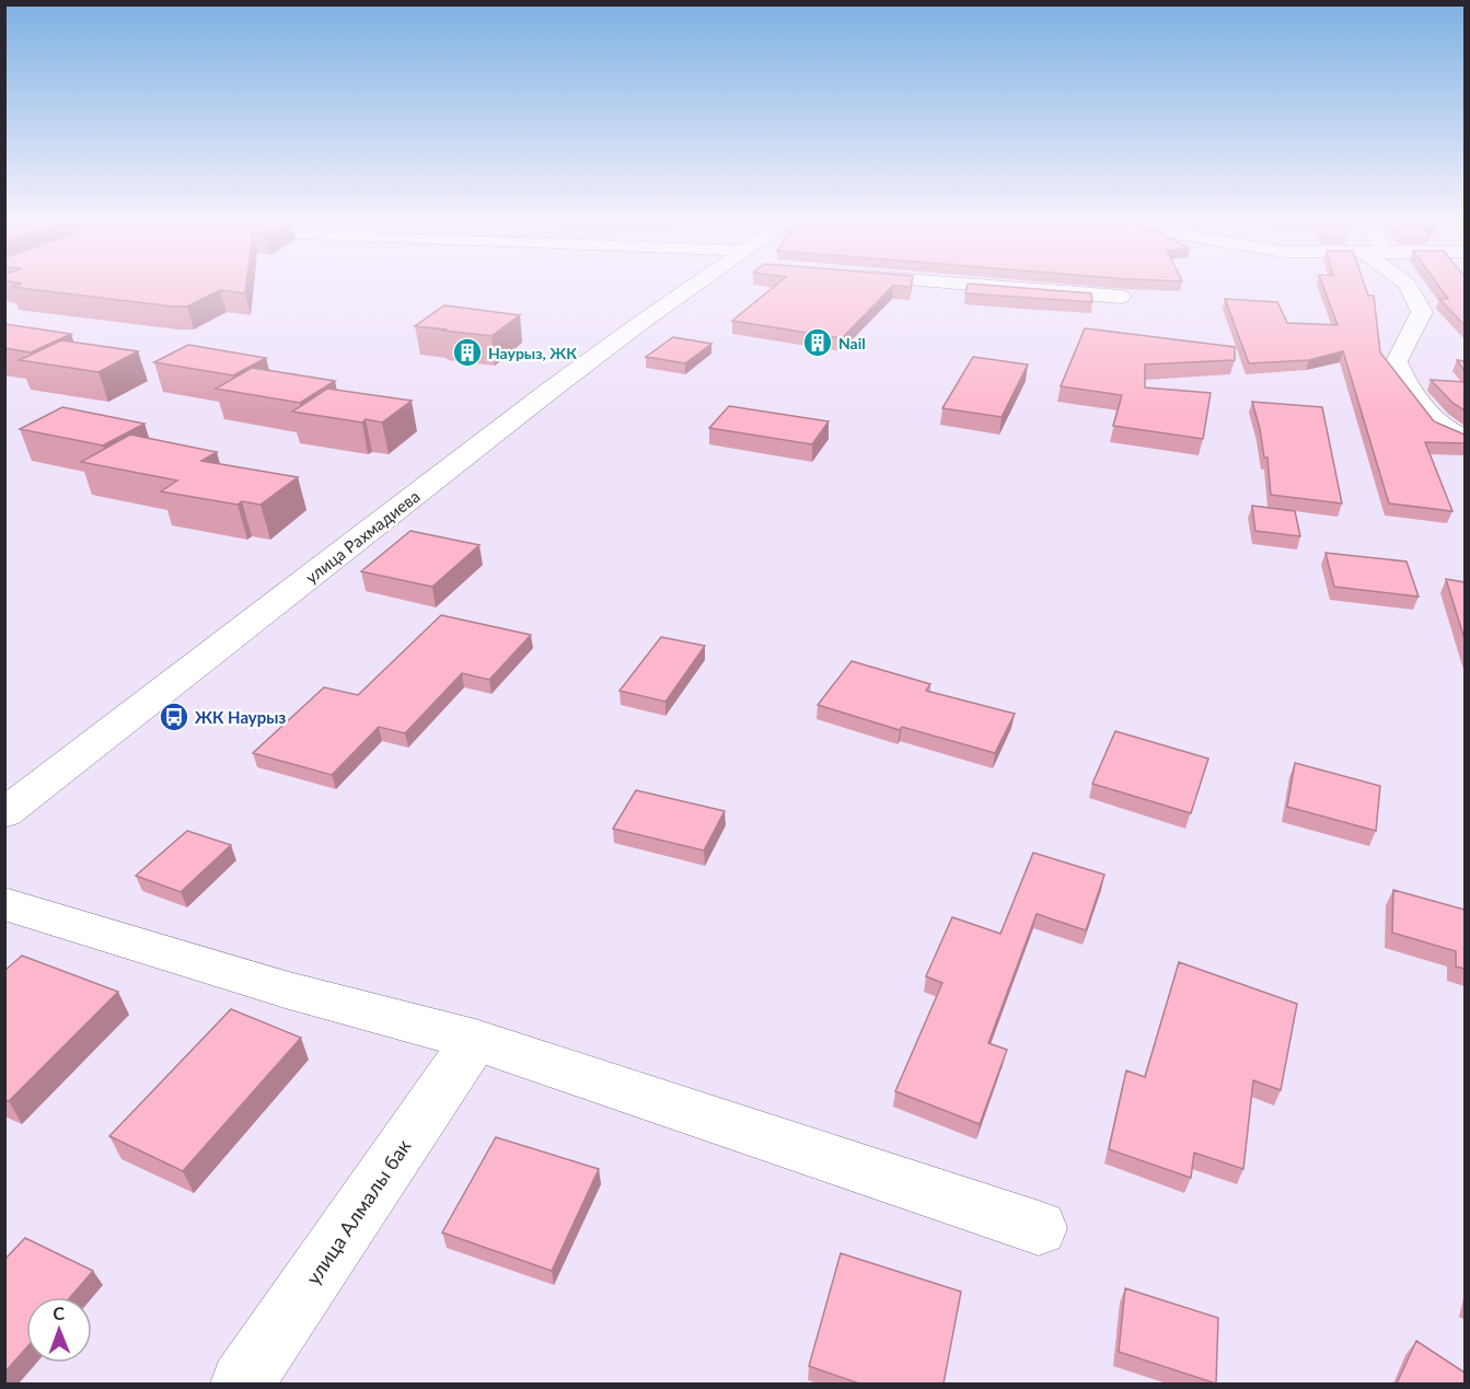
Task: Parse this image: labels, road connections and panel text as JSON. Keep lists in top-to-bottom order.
{
  "streets": {
    "street": ["улица Рахмадиева", "улица Алмалы бак"]
  },
  "places": {
    "building": ["Nail", "Наурыз, ЖК"],
    "bus stop": ["ЖК Наурыз"]
  },
  "north": "top"
}
